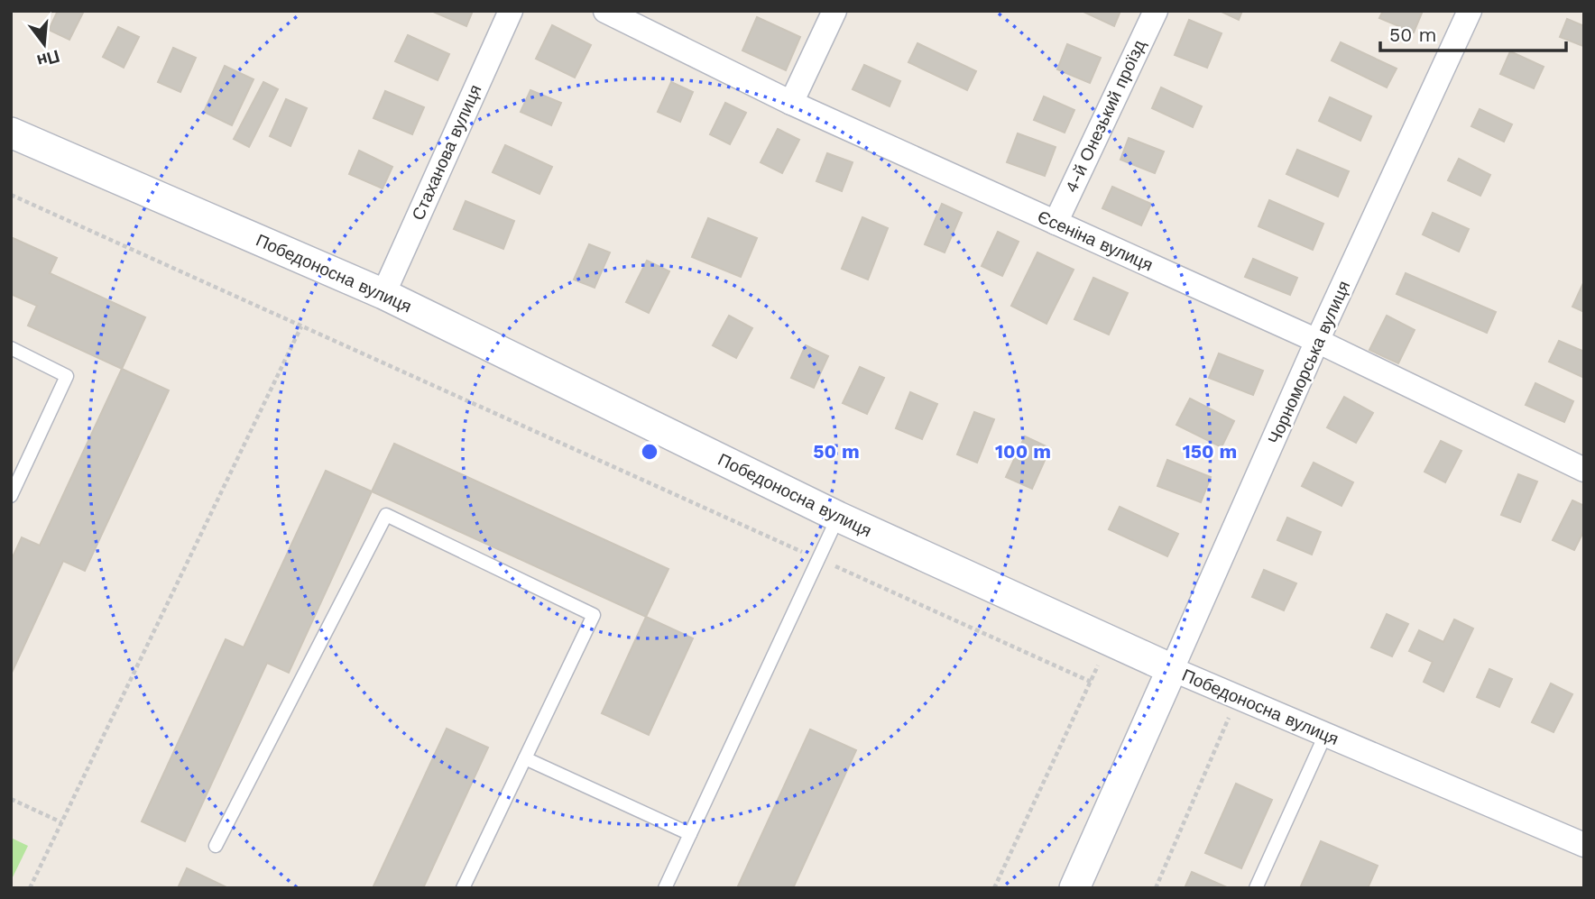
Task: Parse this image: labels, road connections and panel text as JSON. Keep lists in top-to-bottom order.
{
  "streets": {
    "street": [
      "4-й Онезький проїзд",
      "Стаханова вулиця",
      "Єсеніна вулиця",
      "Победоносна вулиця",
      "Чорноморська вулиця"
    ]
  },
  "crossings": [
    ["4-й Онезький проїзд", "Єсеніна вулиця"],
    ["Стаханова вулиця", "Победоносна вулиця"],
    ["Єсеніна вулиця", "Чорноморська вулиця"],
    ["Победоносна вулиця", "Чорноморська вулиця"]
  ],
  "scale_bar": "50 m",
  "north": "bottom",
  "rings": ["50 m", "100 m", "150 m"]
}
